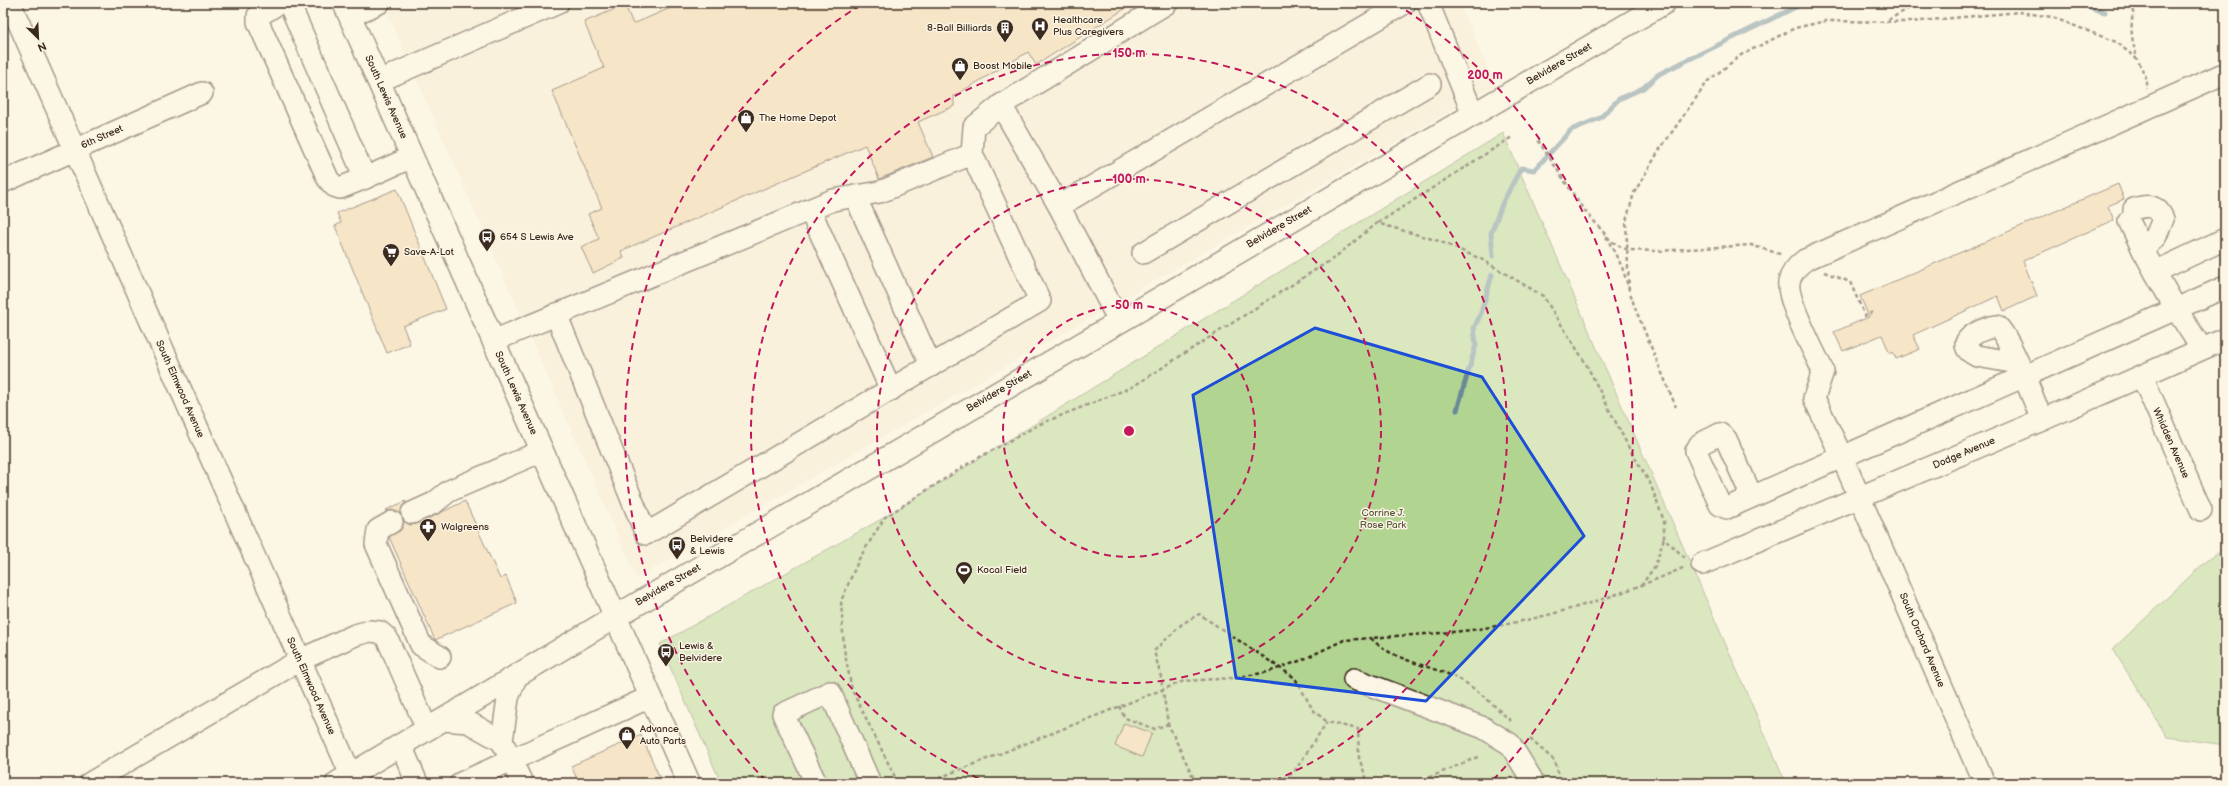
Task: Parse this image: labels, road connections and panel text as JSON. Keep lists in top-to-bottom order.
{
  "streets": {
    "main road": ["Belvidere Street", "South Lewis Avenue"],
    "street": [
      "6th Street",
      "South Elmwood Avenue",
      "Whidden Avenue",
      "Dodge Avenue",
      "South Orchard Avenue"
    ]
  },
  "crossings": [
    ["Belvidere Street", "South Lewis Avenue"],
    ["Belvidere Street", "South Elmwood Avenue"],
    ["6th Street", "South Elmwood Avenue"],
    ["Whidden Avenue", "Dodge Avenue"],
    ["Dodge Avenue", "South Orchard Avenue"]
  ],
  "parks": ["Corrine J. Rose Park"],
  "places": {
    "hospital": ["Healthcare Plus Caregivers"],
    "building": ["8-Ball Billiards"],
    "shop": ["Boost Mobile", "The Home Depot", "Advance Auto Parts"],
    "bus stop": ["654 S Lewis Ave", "Belvidere & Lewis", "Lewis & Belvidere"],
    "supermarket": ["Save-A-Lot"],
    "pharmacy": ["Walgreens"],
    "sports": ["Kocal Field"]
  },
  "north": "bottom right",
  "rings": [
    "150 m",
    "200 m",
    "100 m",
    "50 m"
  ]
}
